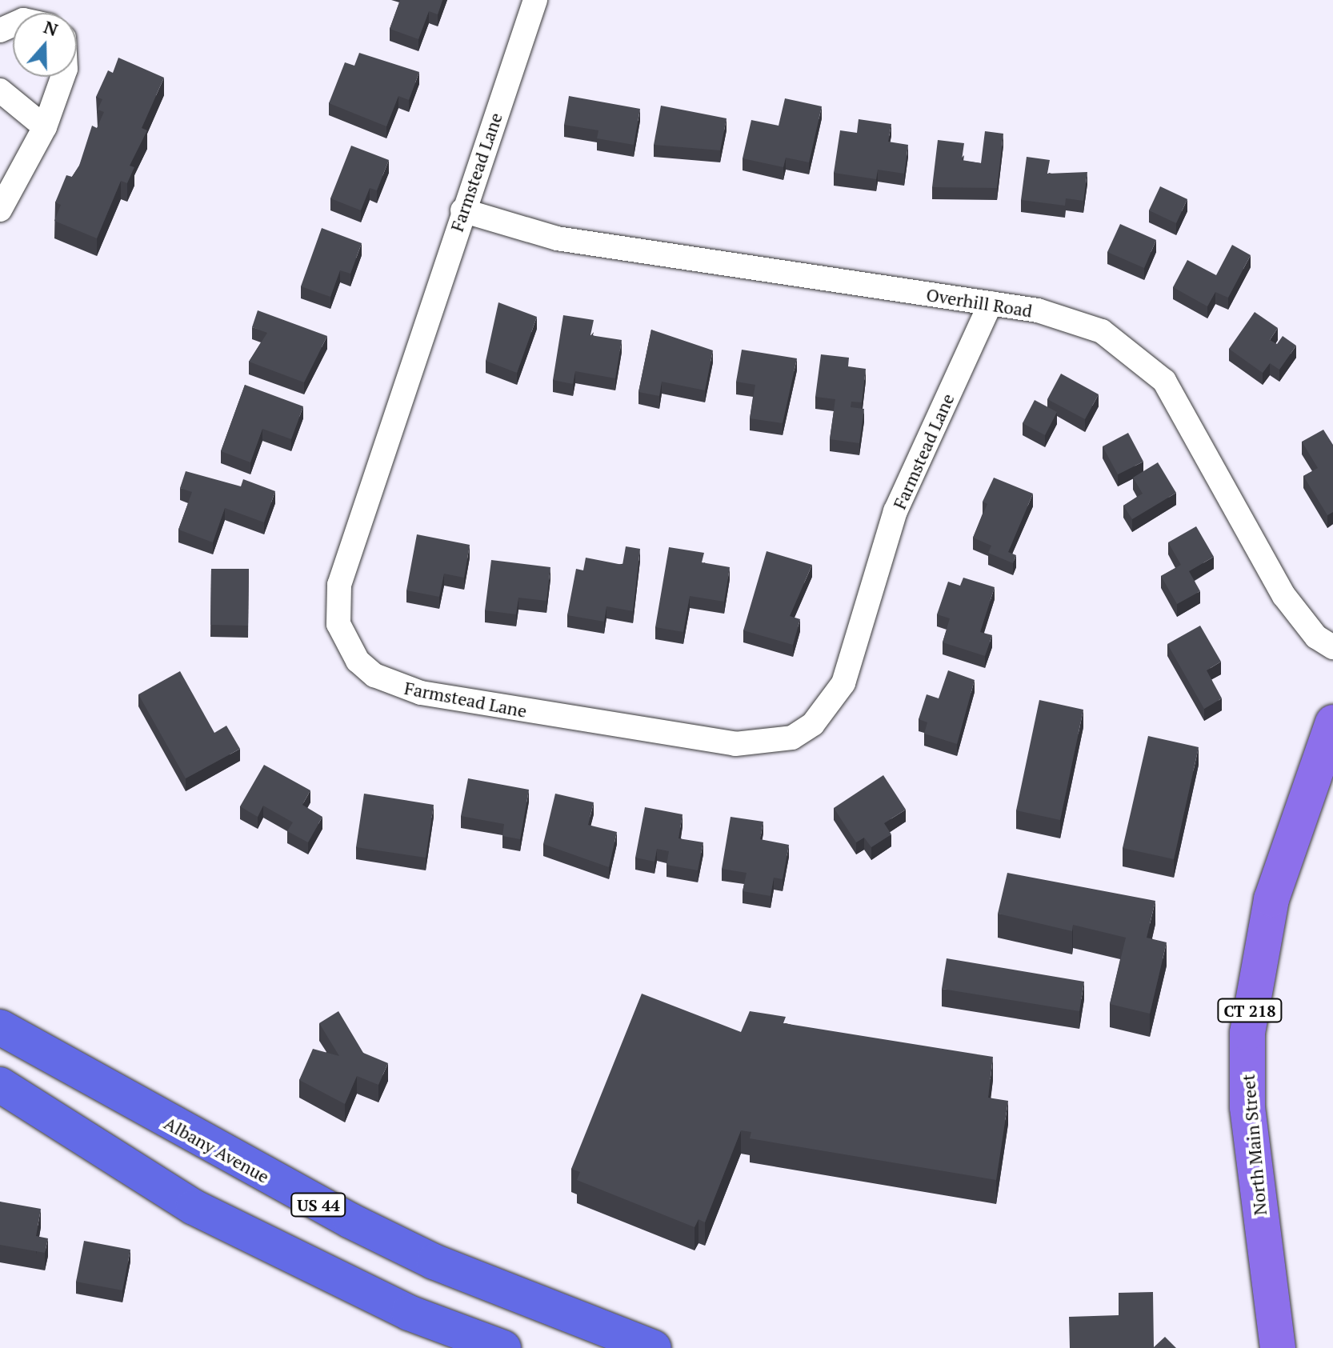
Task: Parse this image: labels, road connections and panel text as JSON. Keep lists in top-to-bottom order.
{
  "streets": {
    "highway": ["Albany Avenue", "US 44"],
    "main road": ["CT 218", "North Main Street"],
    "street": ["Farmstead Lane", "Overhill Road"]
  },
  "crossings": [
    ["Farmstead Lane", "Overhill Road"]
  ],
  "north": "top"
}
